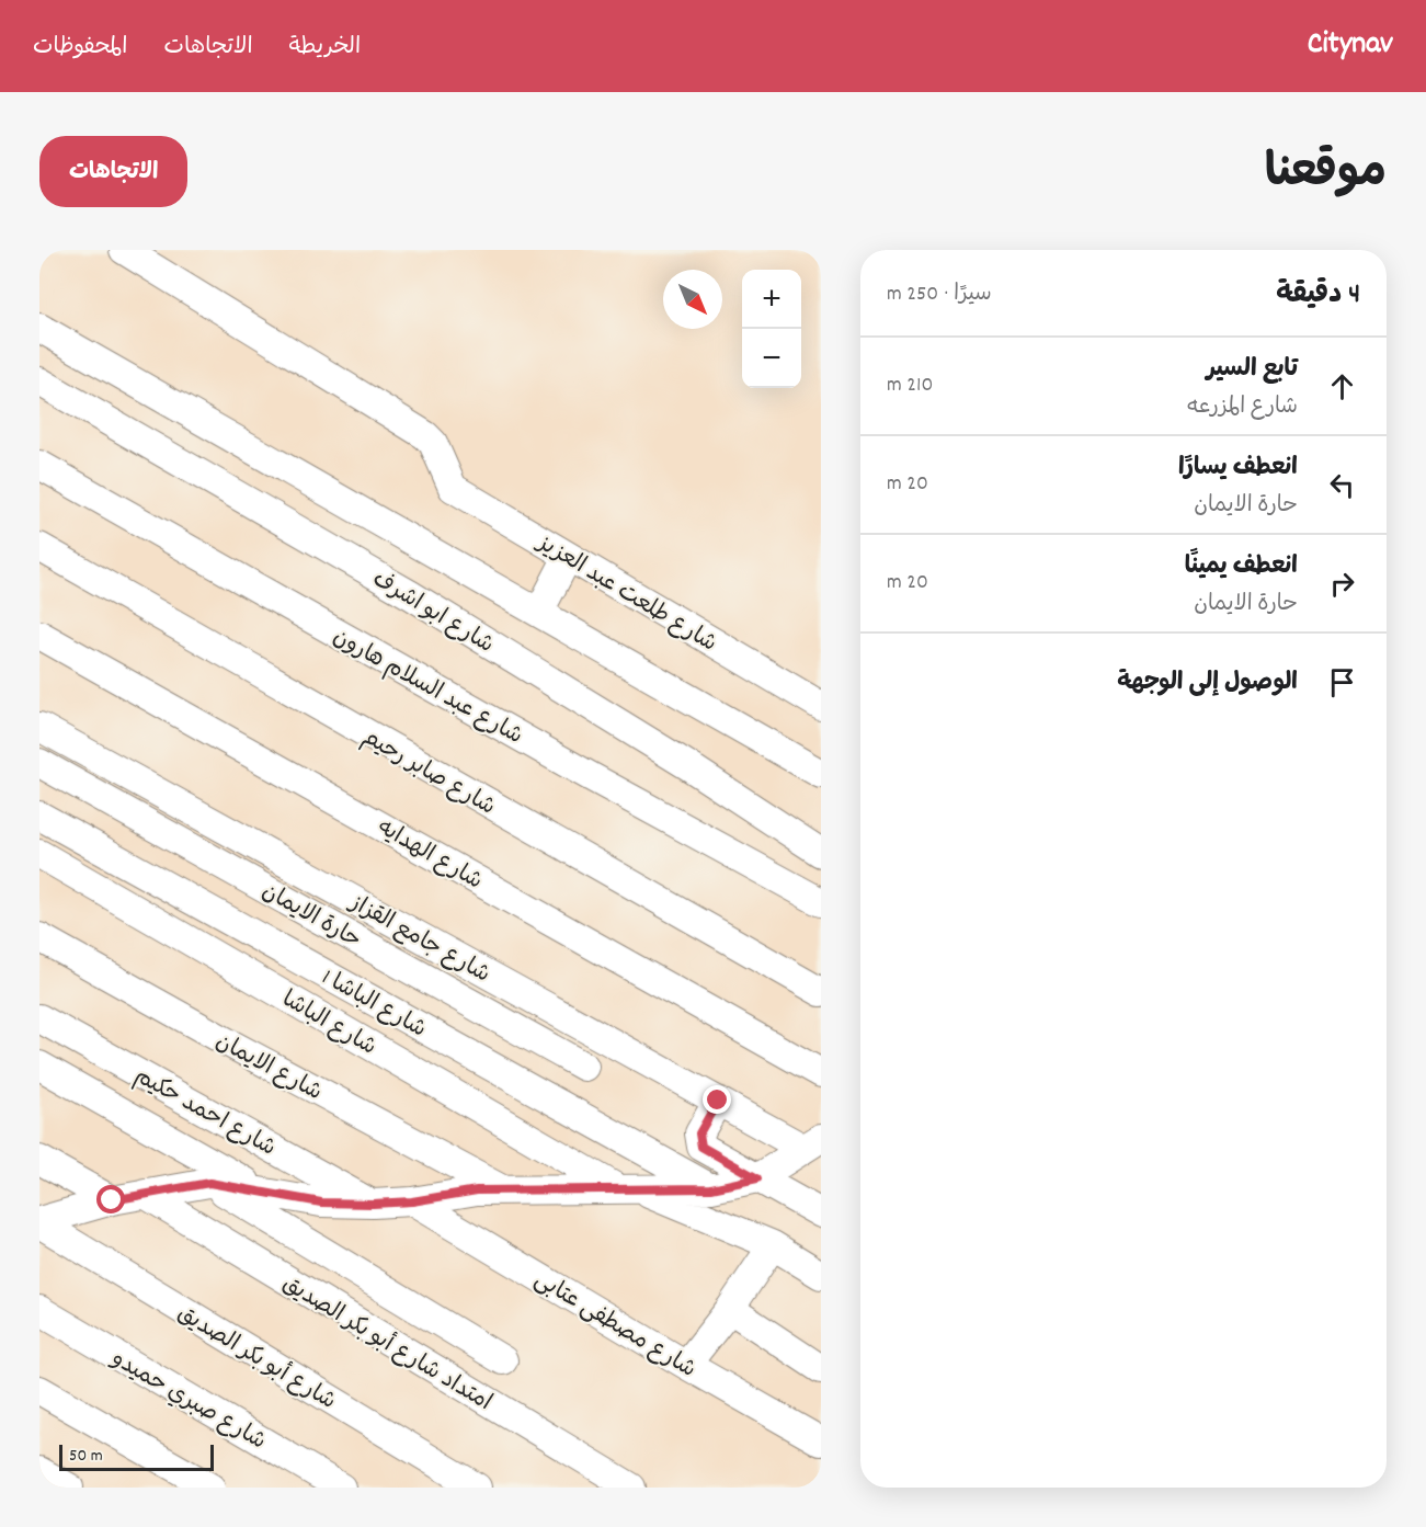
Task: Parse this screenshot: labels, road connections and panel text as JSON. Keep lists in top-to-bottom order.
{
  "streets": {
    "street": [
      "شارع طلعت عبد العزيز",
      "شارع ابو اشرف",
      "شارع عبد السلام هارون",
      "شارع صابر رحيم",
      "شارع الهدايه",
      "حارة الايمان",
      "شارع جامع القزاز",
      "شارع الباشا 1",
      "شارع الباشا",
      "شارع الايمان",
      "شارع احمد حكيم",
      "شارع مصطفى عتابى",
      "امتداد شارع أبو بكر الصديق",
      "شارع أبو بكر الصديق",
      "شارع صبري حميدو"
    ]
  },
  "scale_bar": "50 m",
  "north": "bottom right",
  "page": {
    "header": "Citynav",
    "nav": ["الخريطة", "الاتجاهات", "المحفوظات"],
    "title": "موقعنا",
    "buttons": "الاتجاهات",
    "heading": ["4 دقيقة", "سيرًا · 250 m"],
    "map_buttons": ["+", "−"],
    "list": [
      ["تابع السير", "شارع المزرعه", "210 m"],
      ["انعطف يسارًا", "حارة الايمان", "20 m"],
      ["انعطف يمينًا", "حارة الايمان", "20 m"],
      "الوصول إلى الوجهة"
    ],
    "scale": "50 m"
  }
}
